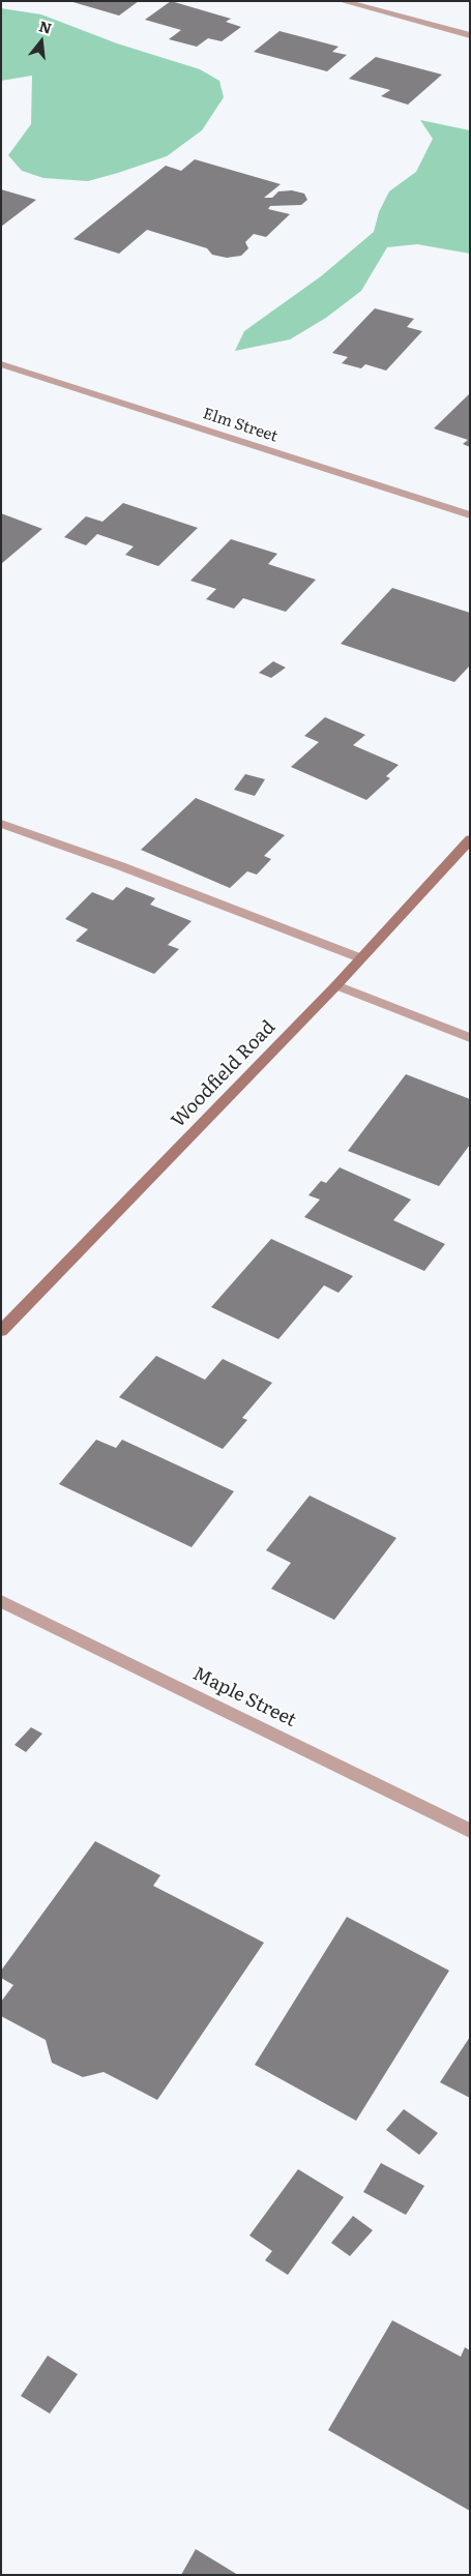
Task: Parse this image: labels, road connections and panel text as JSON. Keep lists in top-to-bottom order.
{
  "streets": {
    "main road": ["Woodfield Road"],
    "street": ["Elm Street", "Maple Street"]
  },
  "north": "top"
}
